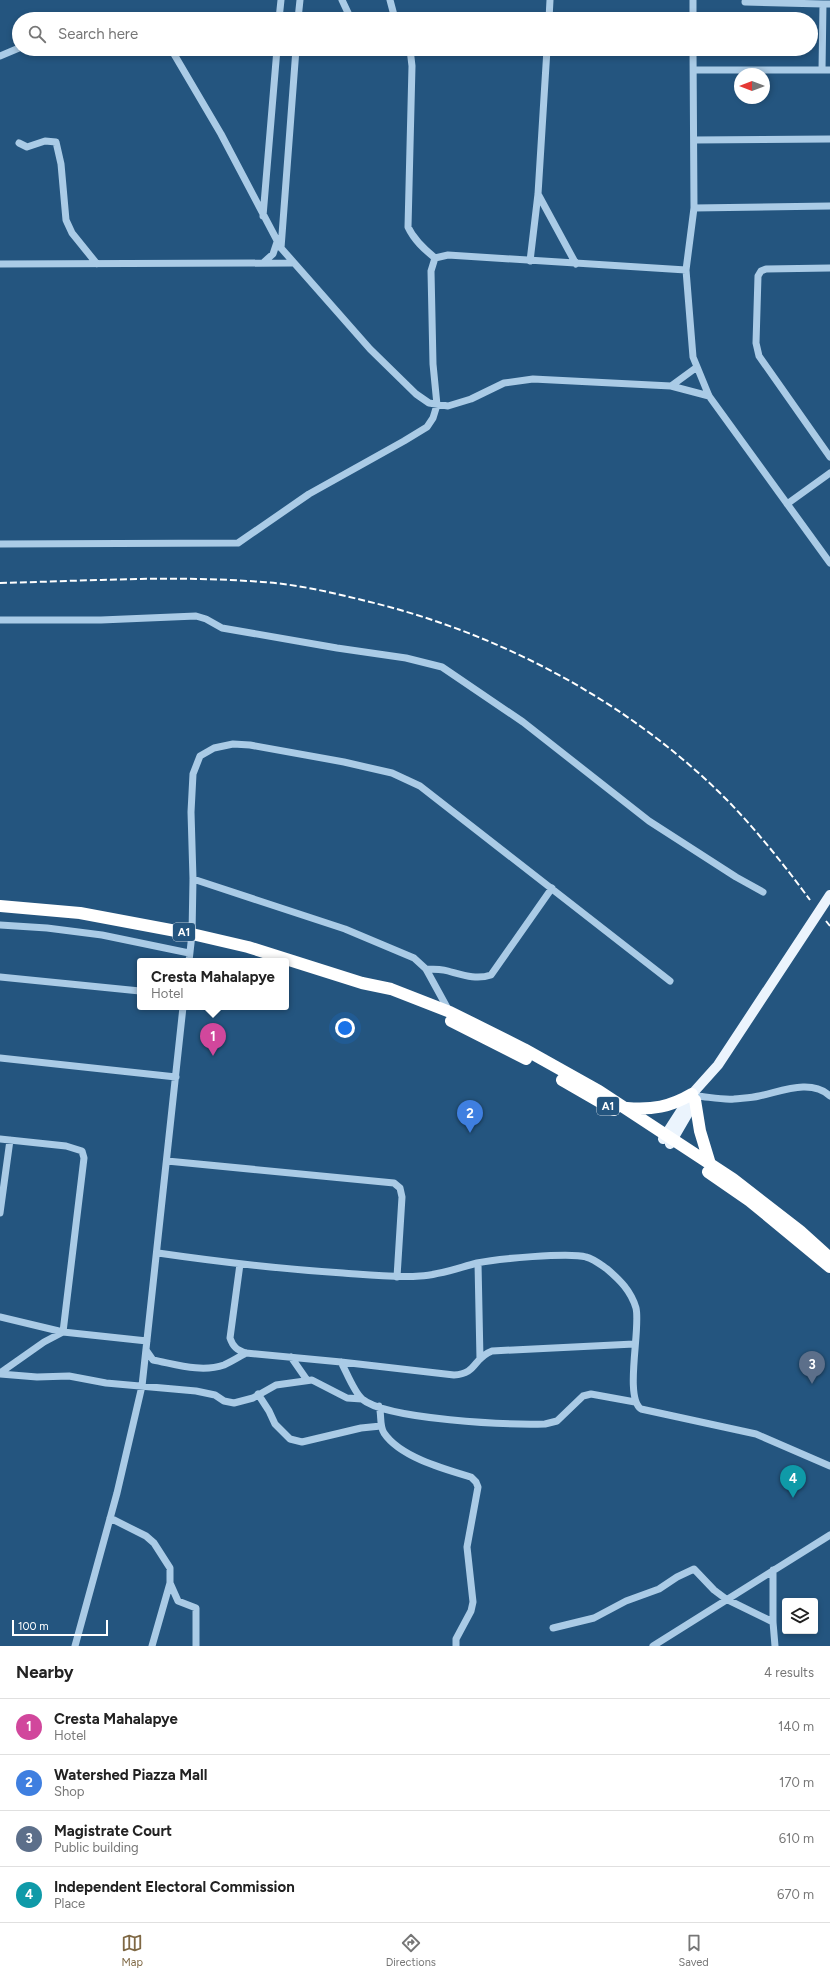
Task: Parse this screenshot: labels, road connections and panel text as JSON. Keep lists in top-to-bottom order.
{
  "streets": {
    "highway": ["A1"]
  },
  "scale_bar": "100 m",
  "north": "left",
  "page": {
    "search": "Search here",
    "popup": ["Cresta Mahalapye", "Hotel"],
    "pins": [
      "1",
      "2",
      "3",
      "4"
    ],
    "scale": "100 m",
    "heading": ["Nearby", "4 results"],
    "list": [
      {
        "mark": "1",
        "name": "Cresta Mahalapye",
        "note": "Hotel",
        "value": "140 m"
      },
      {
        "mark": "2",
        "name": "Watershed Piazza Mall",
        "note": "Shop",
        "value": "170 m"
      },
      {
        "mark": "3",
        "name": "Magistrate Court",
        "note": "Public building",
        "value": "610 m"
      },
      {
        "mark": "4",
        "name": "Independent Electoral Commission",
        "note": "Place",
        "value": "670 m"
      }
    ],
    "nav": ["Map", "Directions", "Saved"]
  }
}
